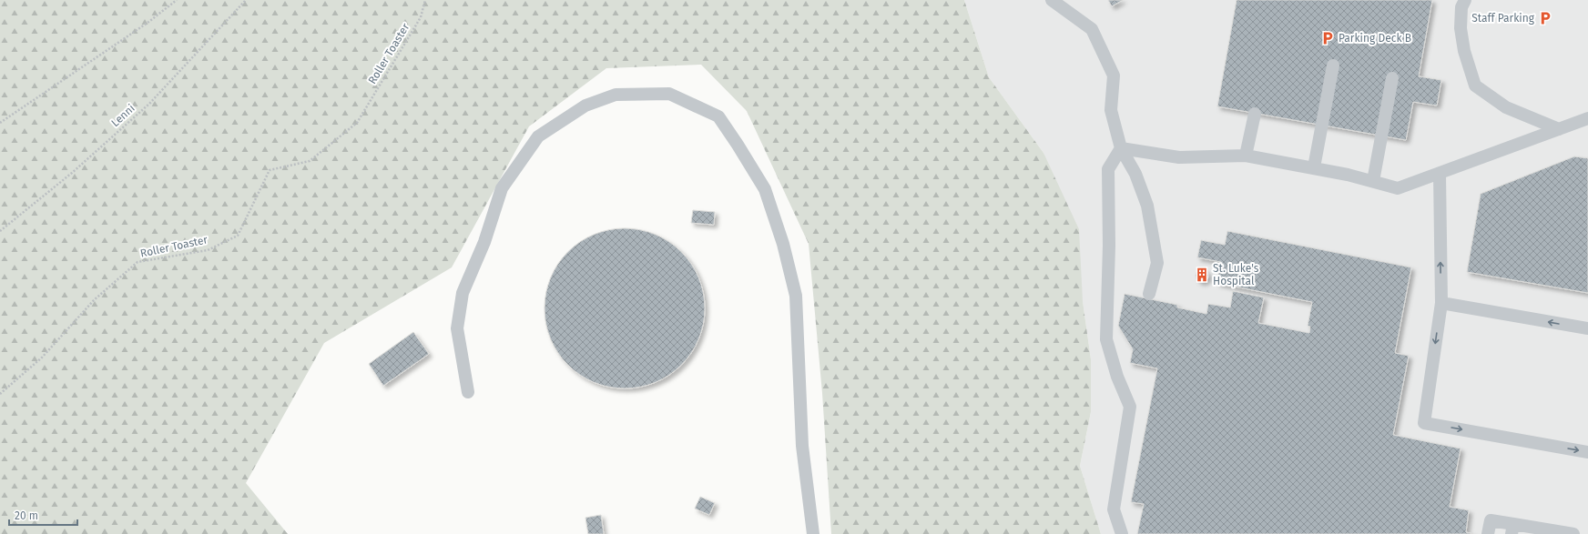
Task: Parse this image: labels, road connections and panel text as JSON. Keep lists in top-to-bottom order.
{
  "streets": {
    "path": ["Roller Toaster", "Lenni"]
  },
  "places": {
    "parking": ["Staff Parking", "Parking Deck B"],
    "building": ["St. Luke's Hospital"]
  },
  "scale_bar": "20 m"
}
